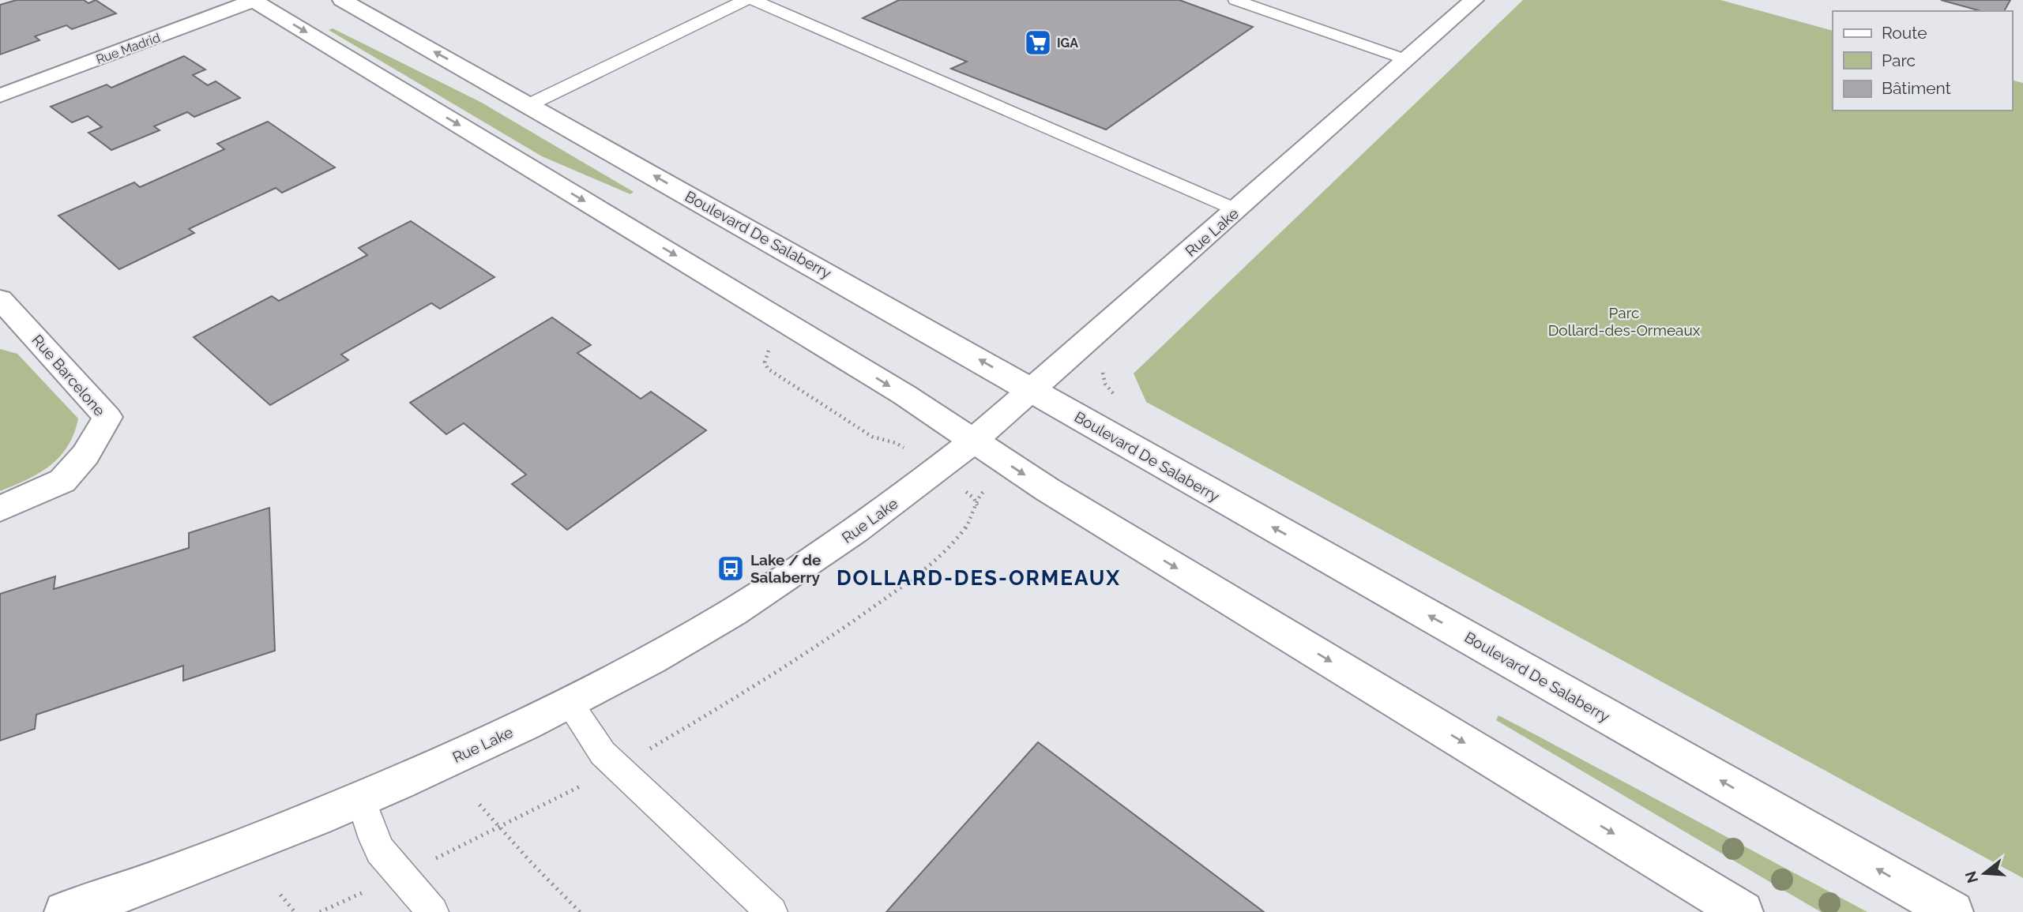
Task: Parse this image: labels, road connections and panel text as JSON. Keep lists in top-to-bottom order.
{
  "streets": {
    "street": [
      "Rue Madrid",
      "Rue Lake",
      "Boulevard De Salaberry",
      "Rue Barcelone"
    ]
  },
  "crossings": [
    ["Rue Lake", "Boulevard De Salaberry"]
  ],
  "districts": ["DOLLARD-DES-ORMEAUX"],
  "parks": ["Parc Dollard-des-Ormeaux"],
  "places": {
    "supermarket": ["IGA"],
    "bus stop": ["Lake / de Salaberry"]
  },
  "legend": ["Route", "Parc", "Bâtiment"],
  "north": "left"
}
